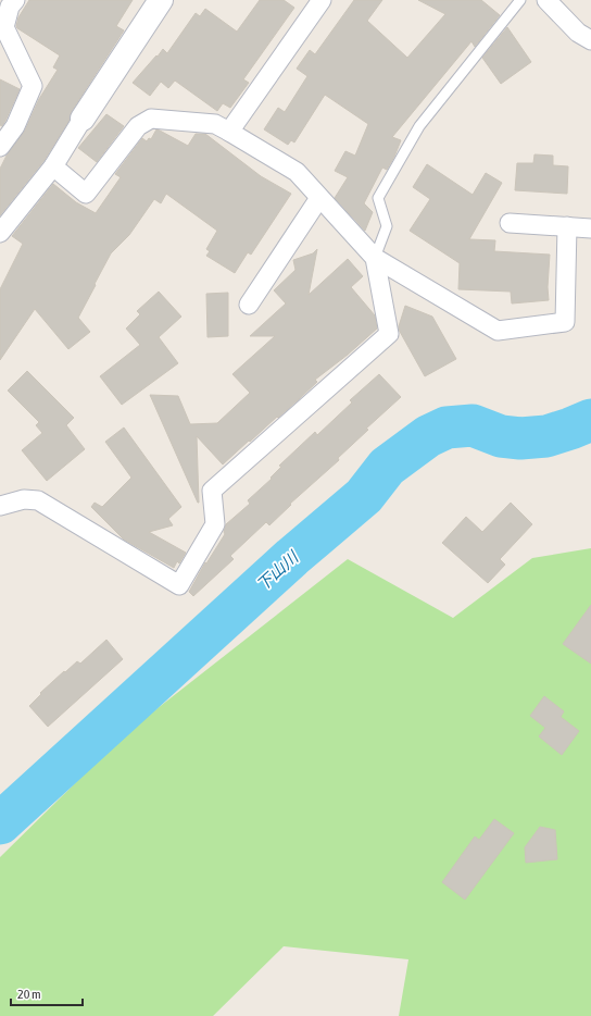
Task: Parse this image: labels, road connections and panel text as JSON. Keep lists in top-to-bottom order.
{
  "water": ["下山川"],
  "scale_bar": "20 m"
}
